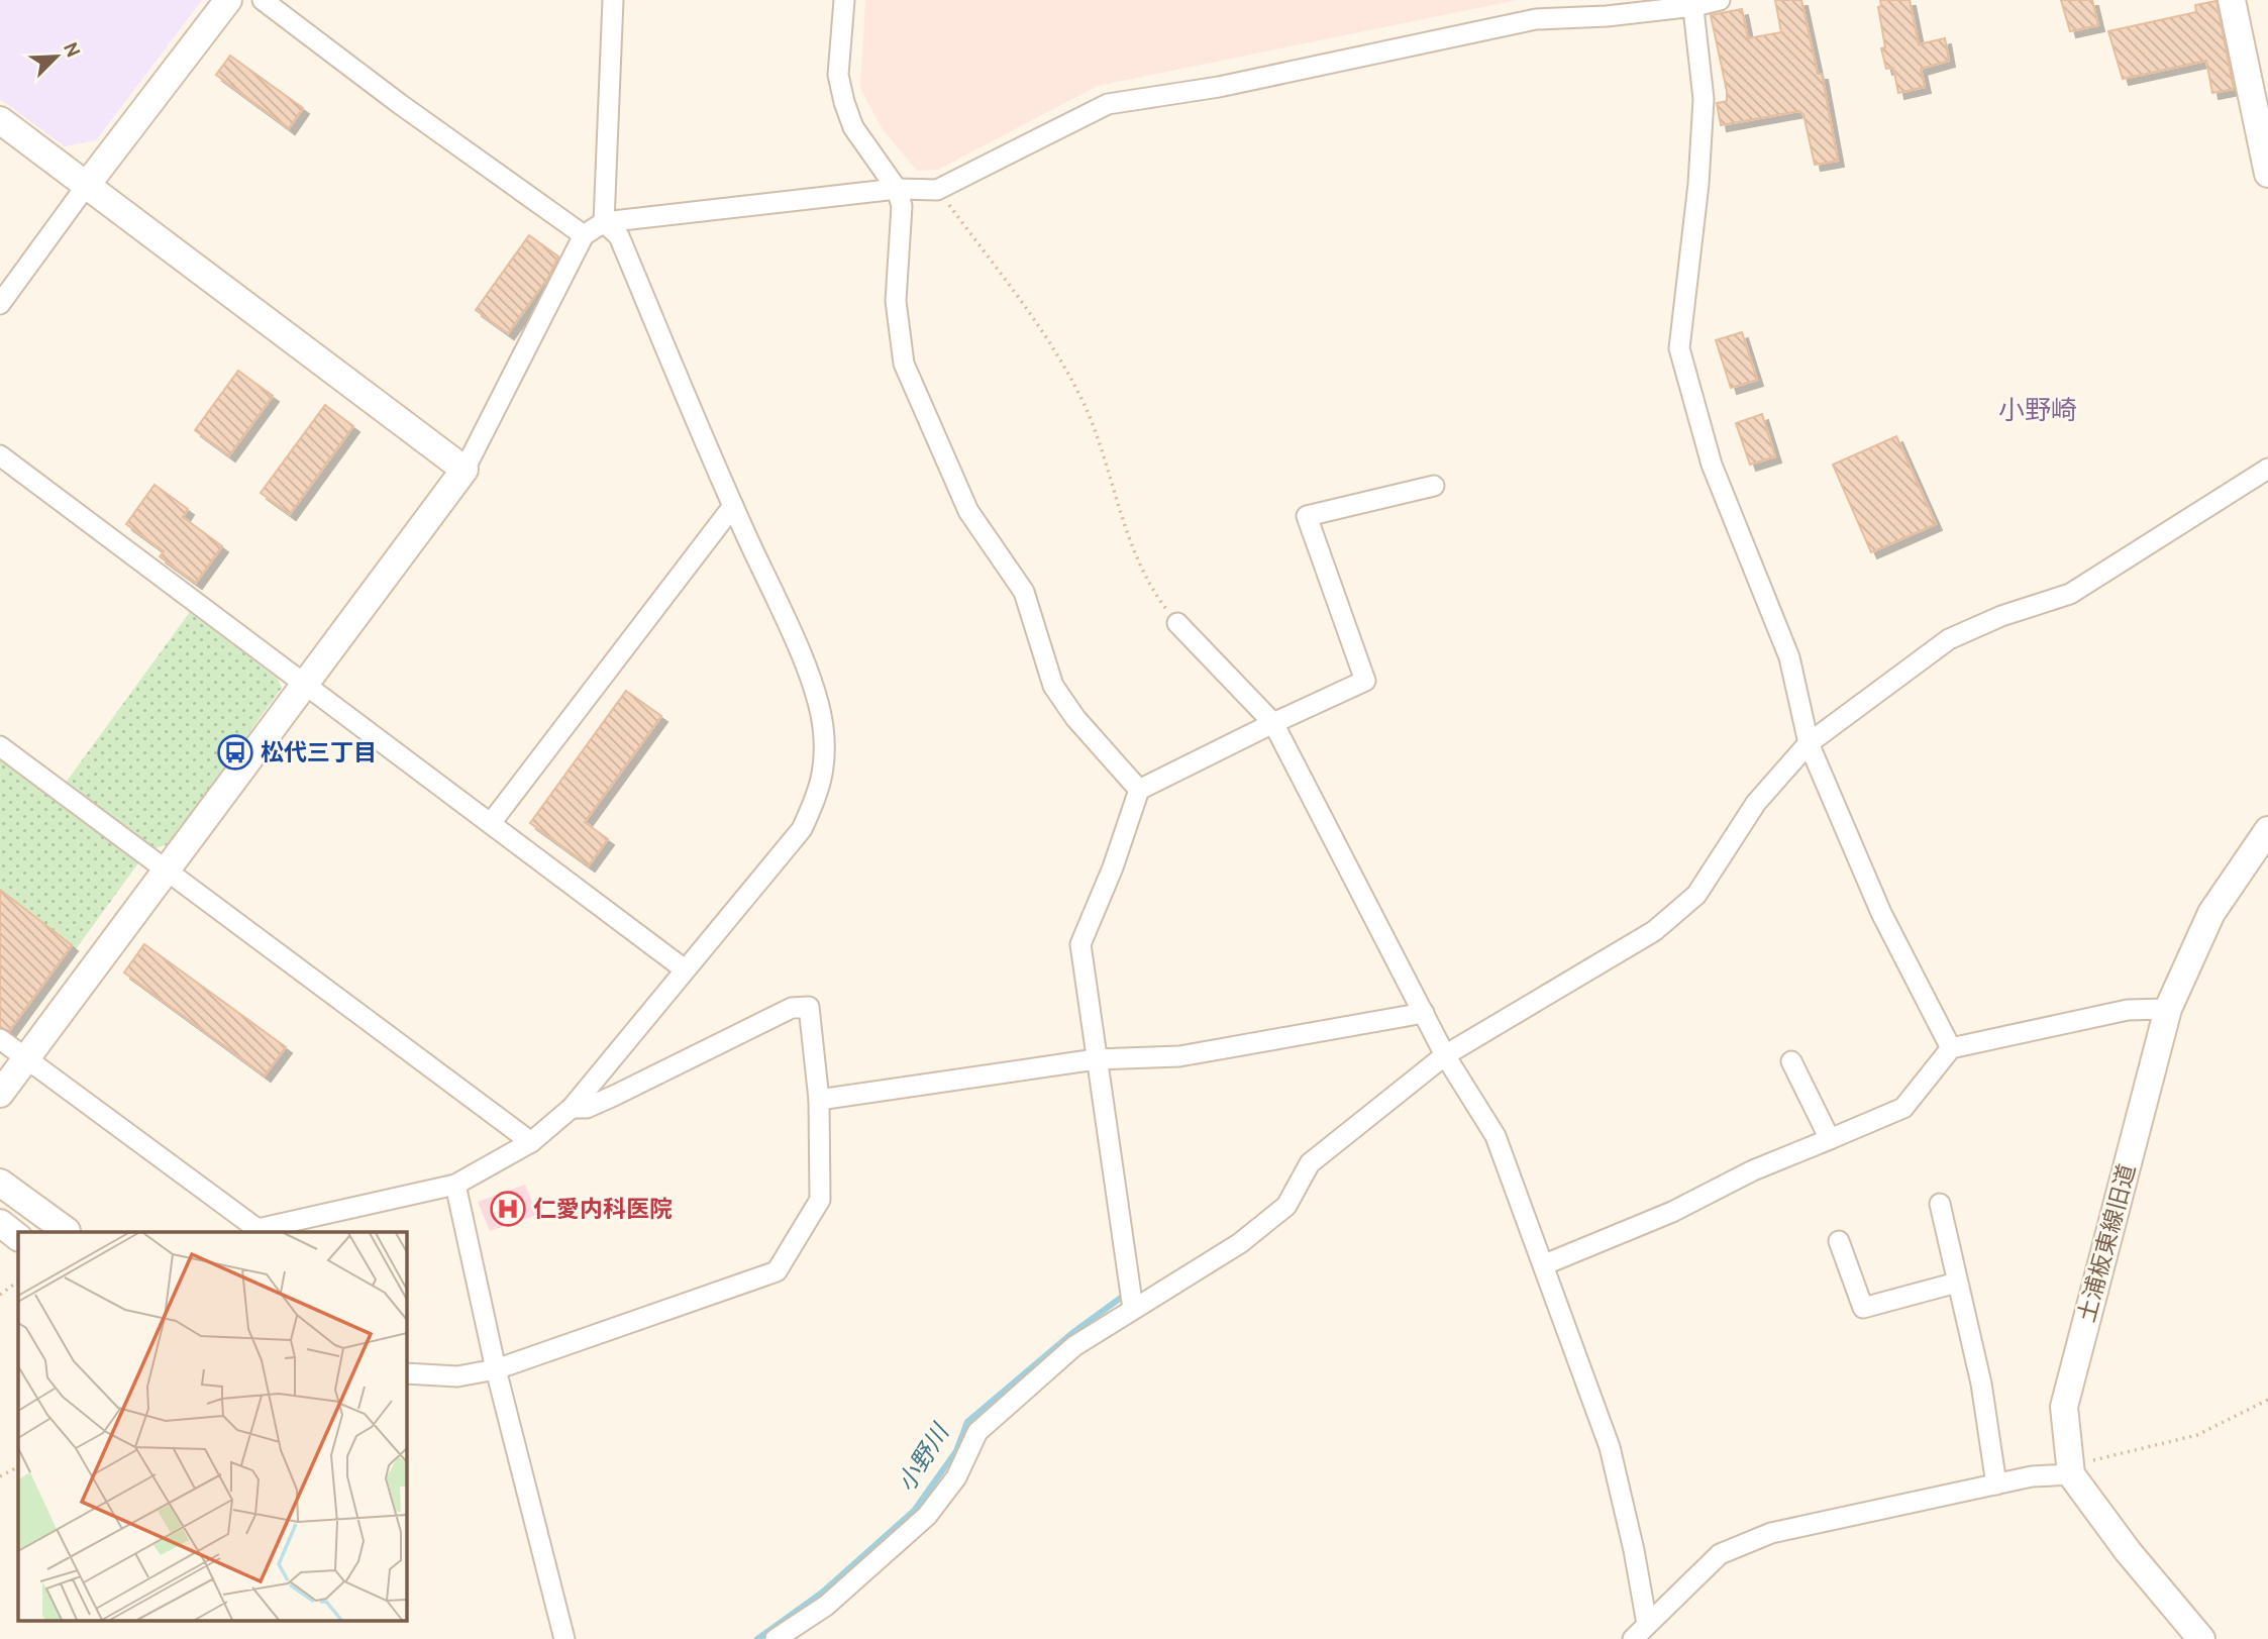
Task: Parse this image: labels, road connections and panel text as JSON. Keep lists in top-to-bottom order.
{
  "streets": {
    "street": ["土浦板東線旧道"]
  },
  "districts": ["小野崎"],
  "water": ["小野川"],
  "places": {
    "bus stop": ["松代三丁目"],
    "hospital": ["仁愛内科医院"]
  },
  "north": "top right"
}
